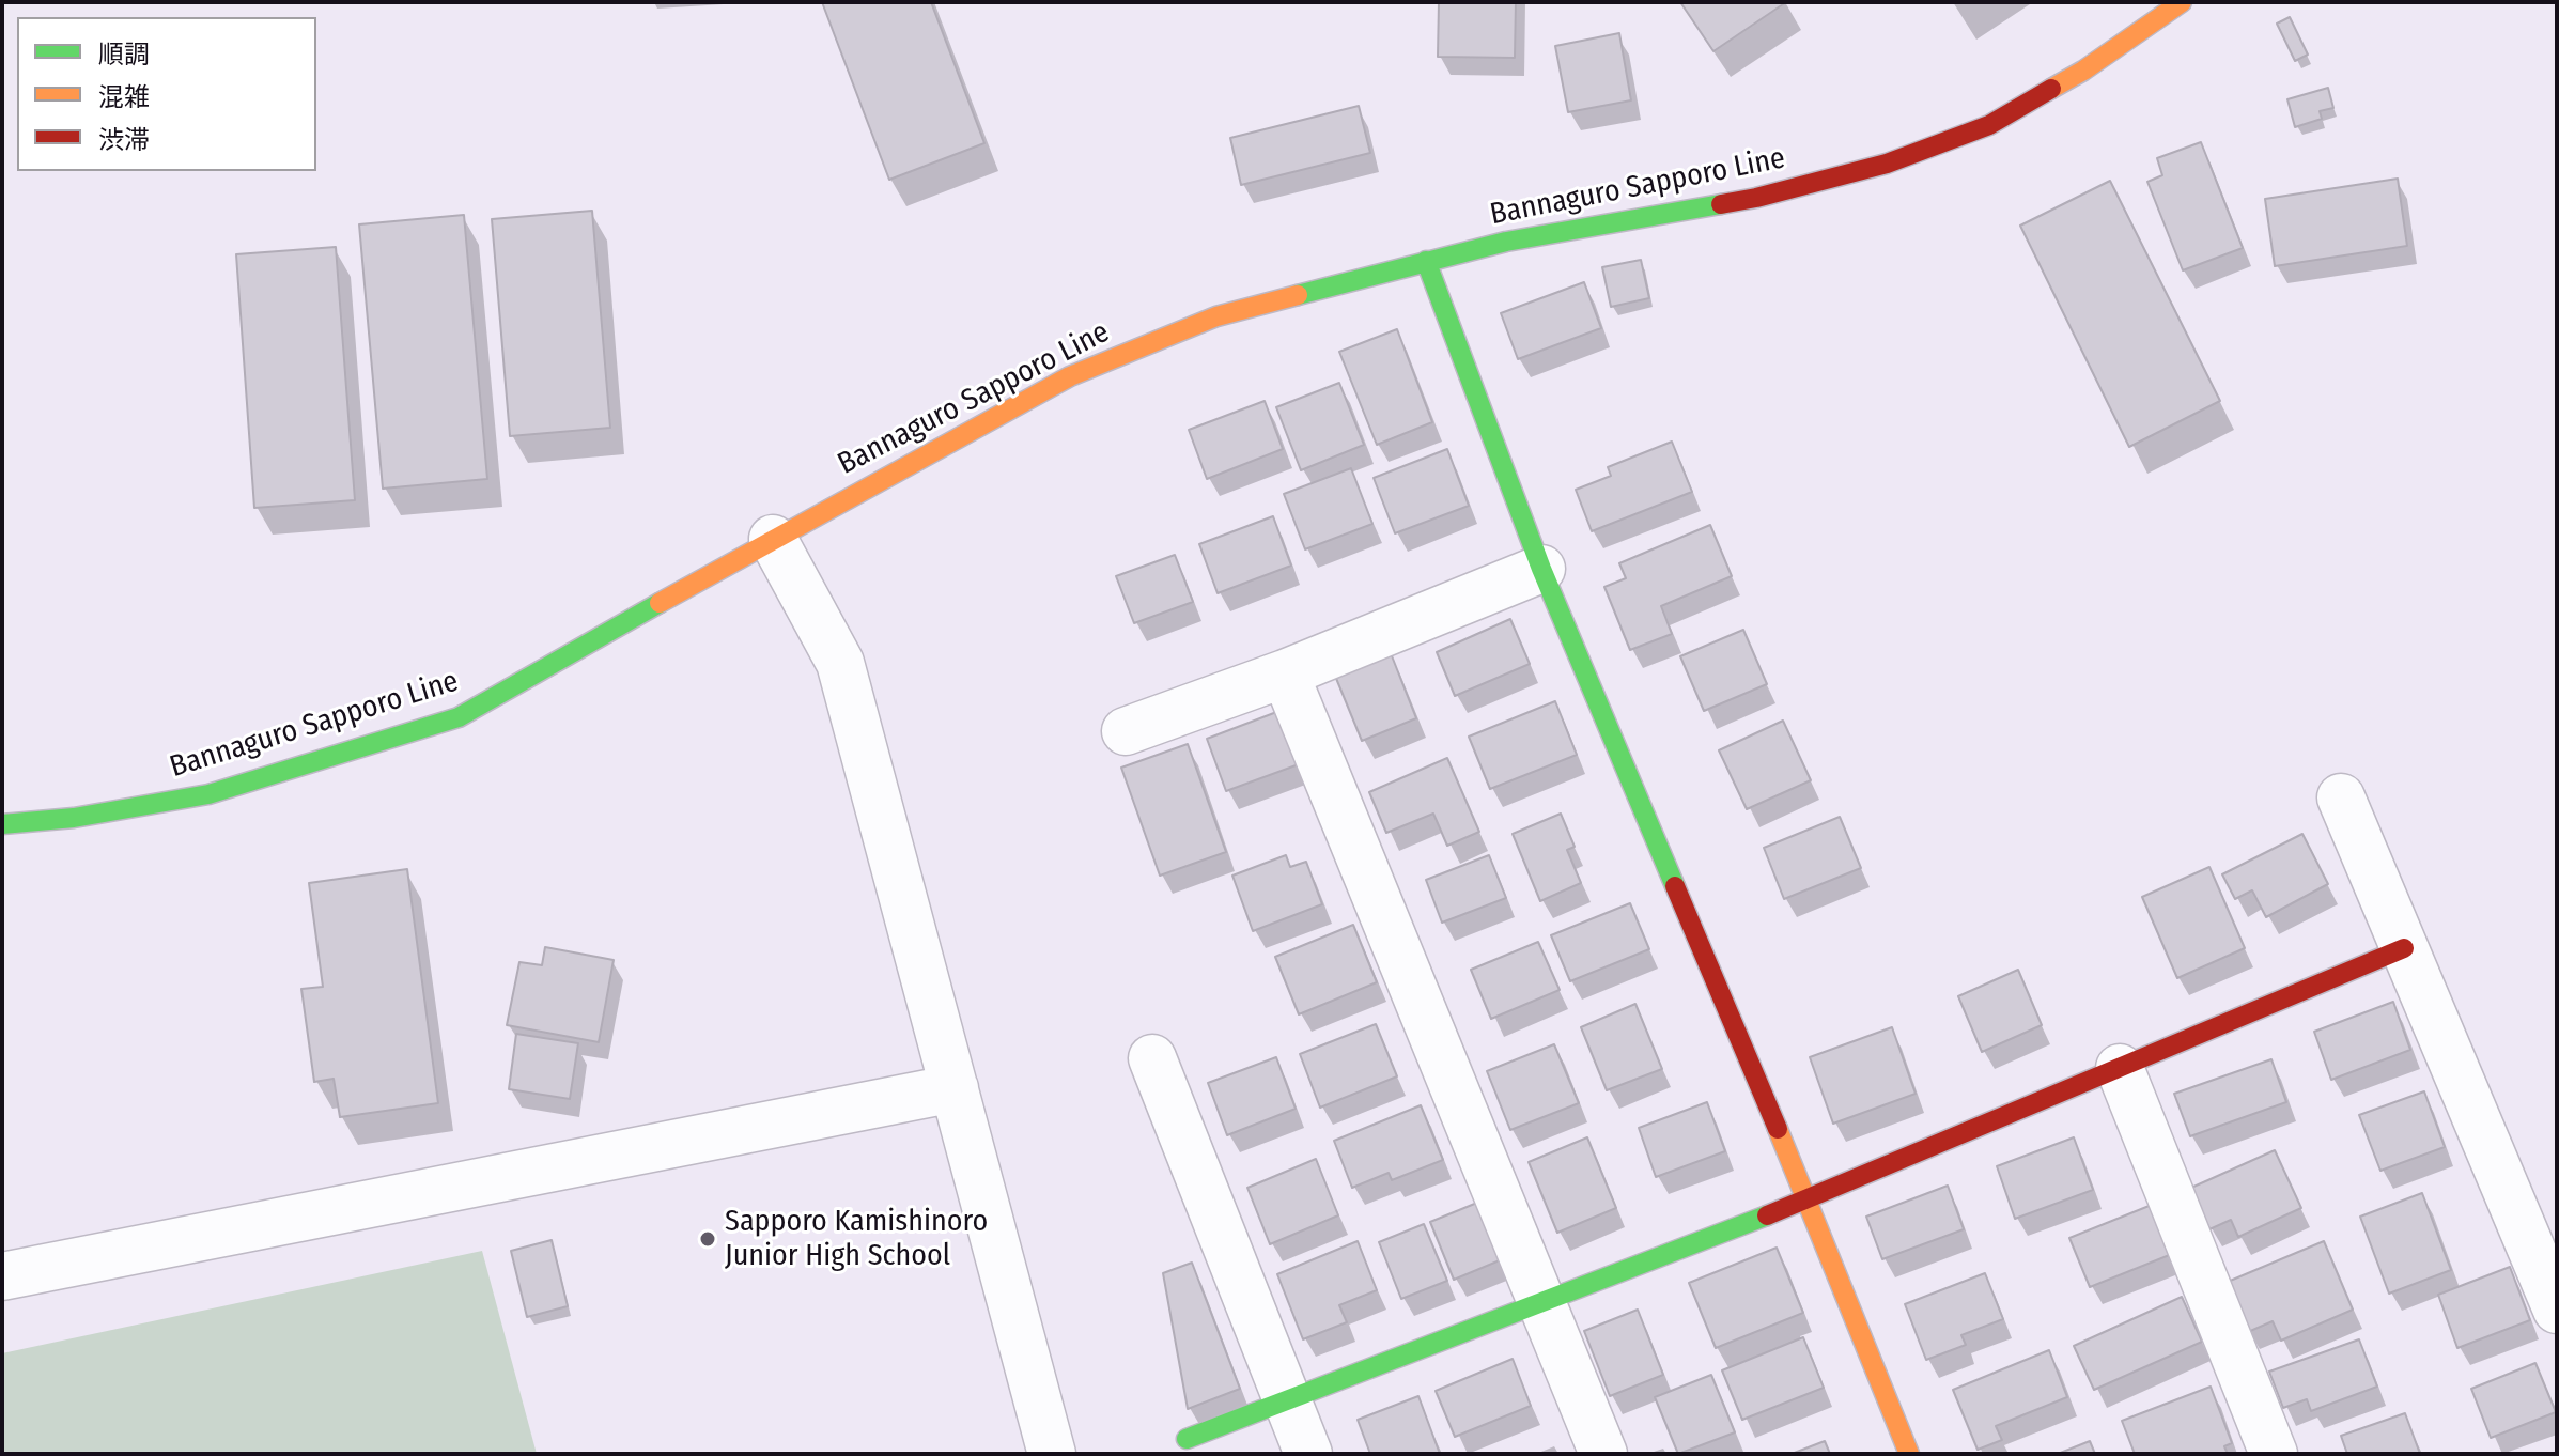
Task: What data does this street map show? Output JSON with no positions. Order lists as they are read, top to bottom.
{
  "streets": {
    "street": ["Bannaguro Sapporo Line"]
  },
  "places": ["Sapporo Kamishinoro Junior High School"],
  "legend": ["順調", "混雑", "渋滞"]
}
